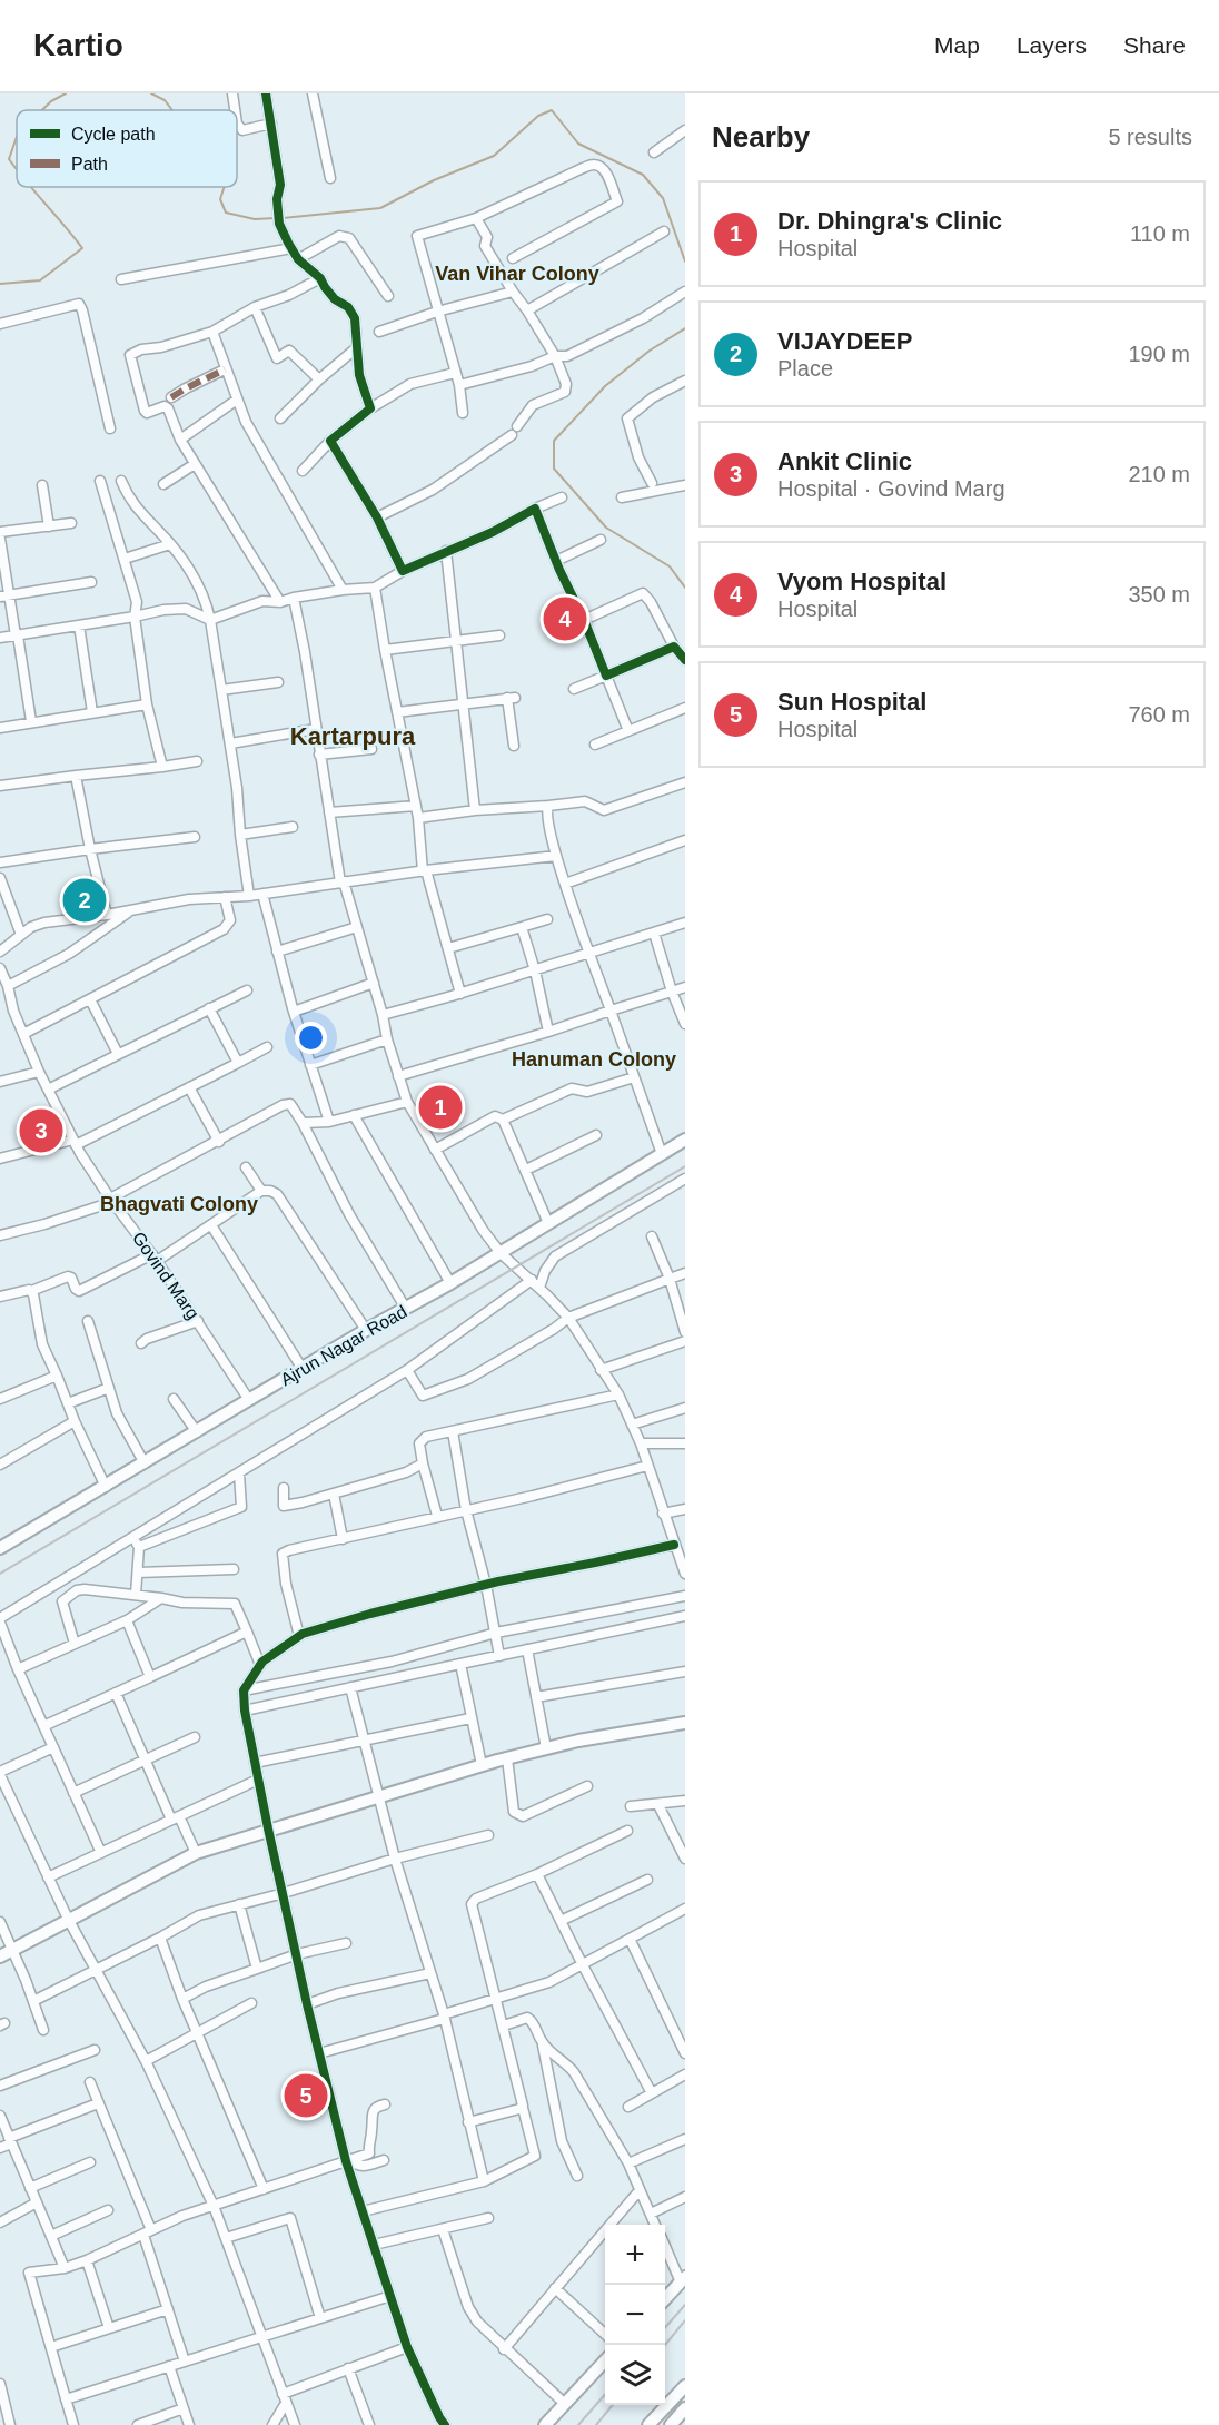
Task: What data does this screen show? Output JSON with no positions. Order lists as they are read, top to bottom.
{
  "streets": {
    "street": ["Govind Marg", "Ajrun Nagar Road"]
  },
  "crossings": [
    ["Govind Marg", "Ajrun Nagar Road"]
  ],
  "districts": [
    "Van Vihar Colony",
    "Kartarpura",
    "Hanuman Colony",
    "Bhagvati Colony"
  ],
  "legend": ["Cycle path", "Path"],
  "page": {
    "header": "Kartio",
    "nav": ["Map", "Layers", "Share"],
    "heading": ["Nearby", "5 results"],
    "list": [
      {
        "mark": "1",
        "name": "Dr. Dhingra's Clinic",
        "note": "Hospital",
        "value": "110 m"
      },
      {
        "mark": "2",
        "name": "VIJAYDEEP",
        "note": "Place",
        "value": "190 m"
      },
      {
        "mark": "3",
        "name": "Ankit Clinic",
        "note": "Hospital · Govind Marg",
        "value": "210 m"
      },
      {
        "mark": "4",
        "name": "Vyom Hospital",
        "note": "Hospital",
        "value": "350 m"
      },
      {
        "mark": "5",
        "name": "Sun Hospital",
        "note": "Hospital",
        "value": "760 m"
      }
    ],
    "pins": [
      "4",
      "2",
      "1",
      "3",
      "5"
    ],
    "map_buttons": ["+", "−"]
  }
}
